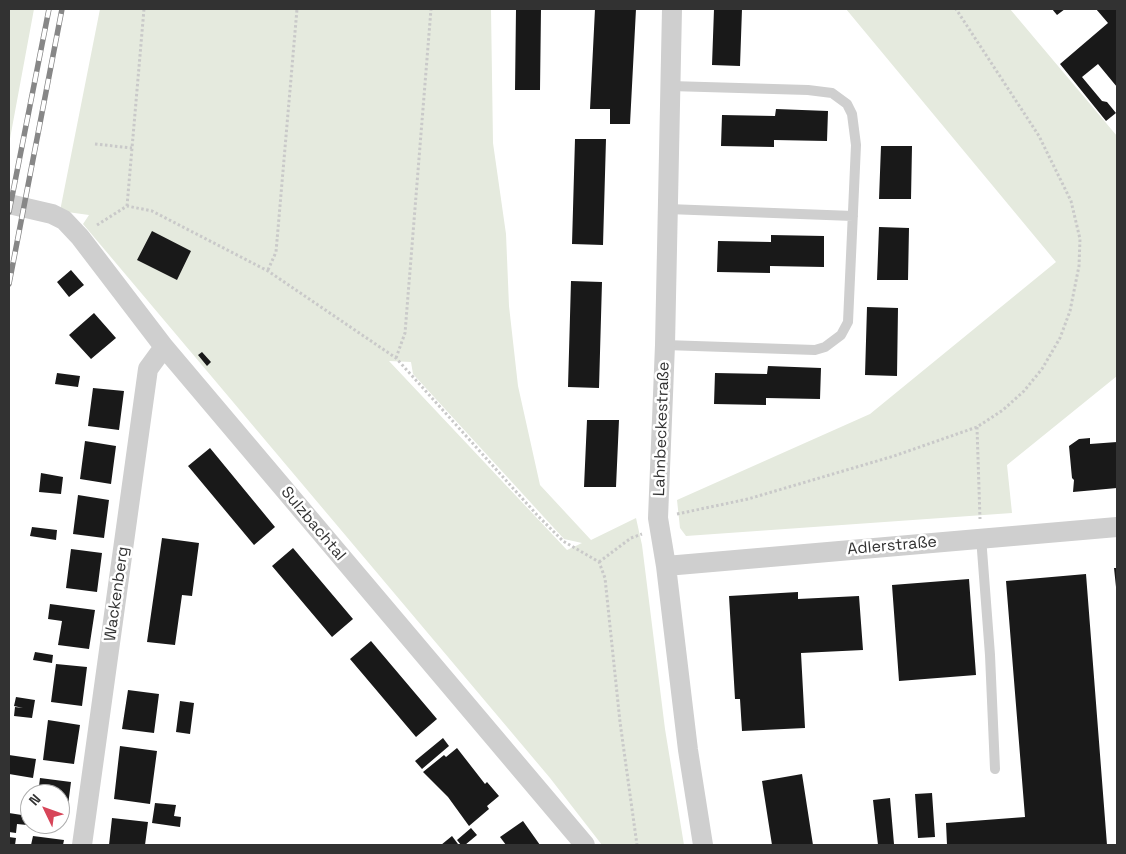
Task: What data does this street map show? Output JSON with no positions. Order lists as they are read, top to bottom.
{
  "streets": {
    "street": [
      "Lahnbeckestraße",
      "Sulzbachtal",
      "Adlerstraße",
      "Wackenberg"
    ]
  },
  "crossings": [
    ["Lahnbeckestraße", "Adlerstraße"],
    ["Sulzbachtal", "Wackenberg"]
  ],
  "north": "top left"
}
